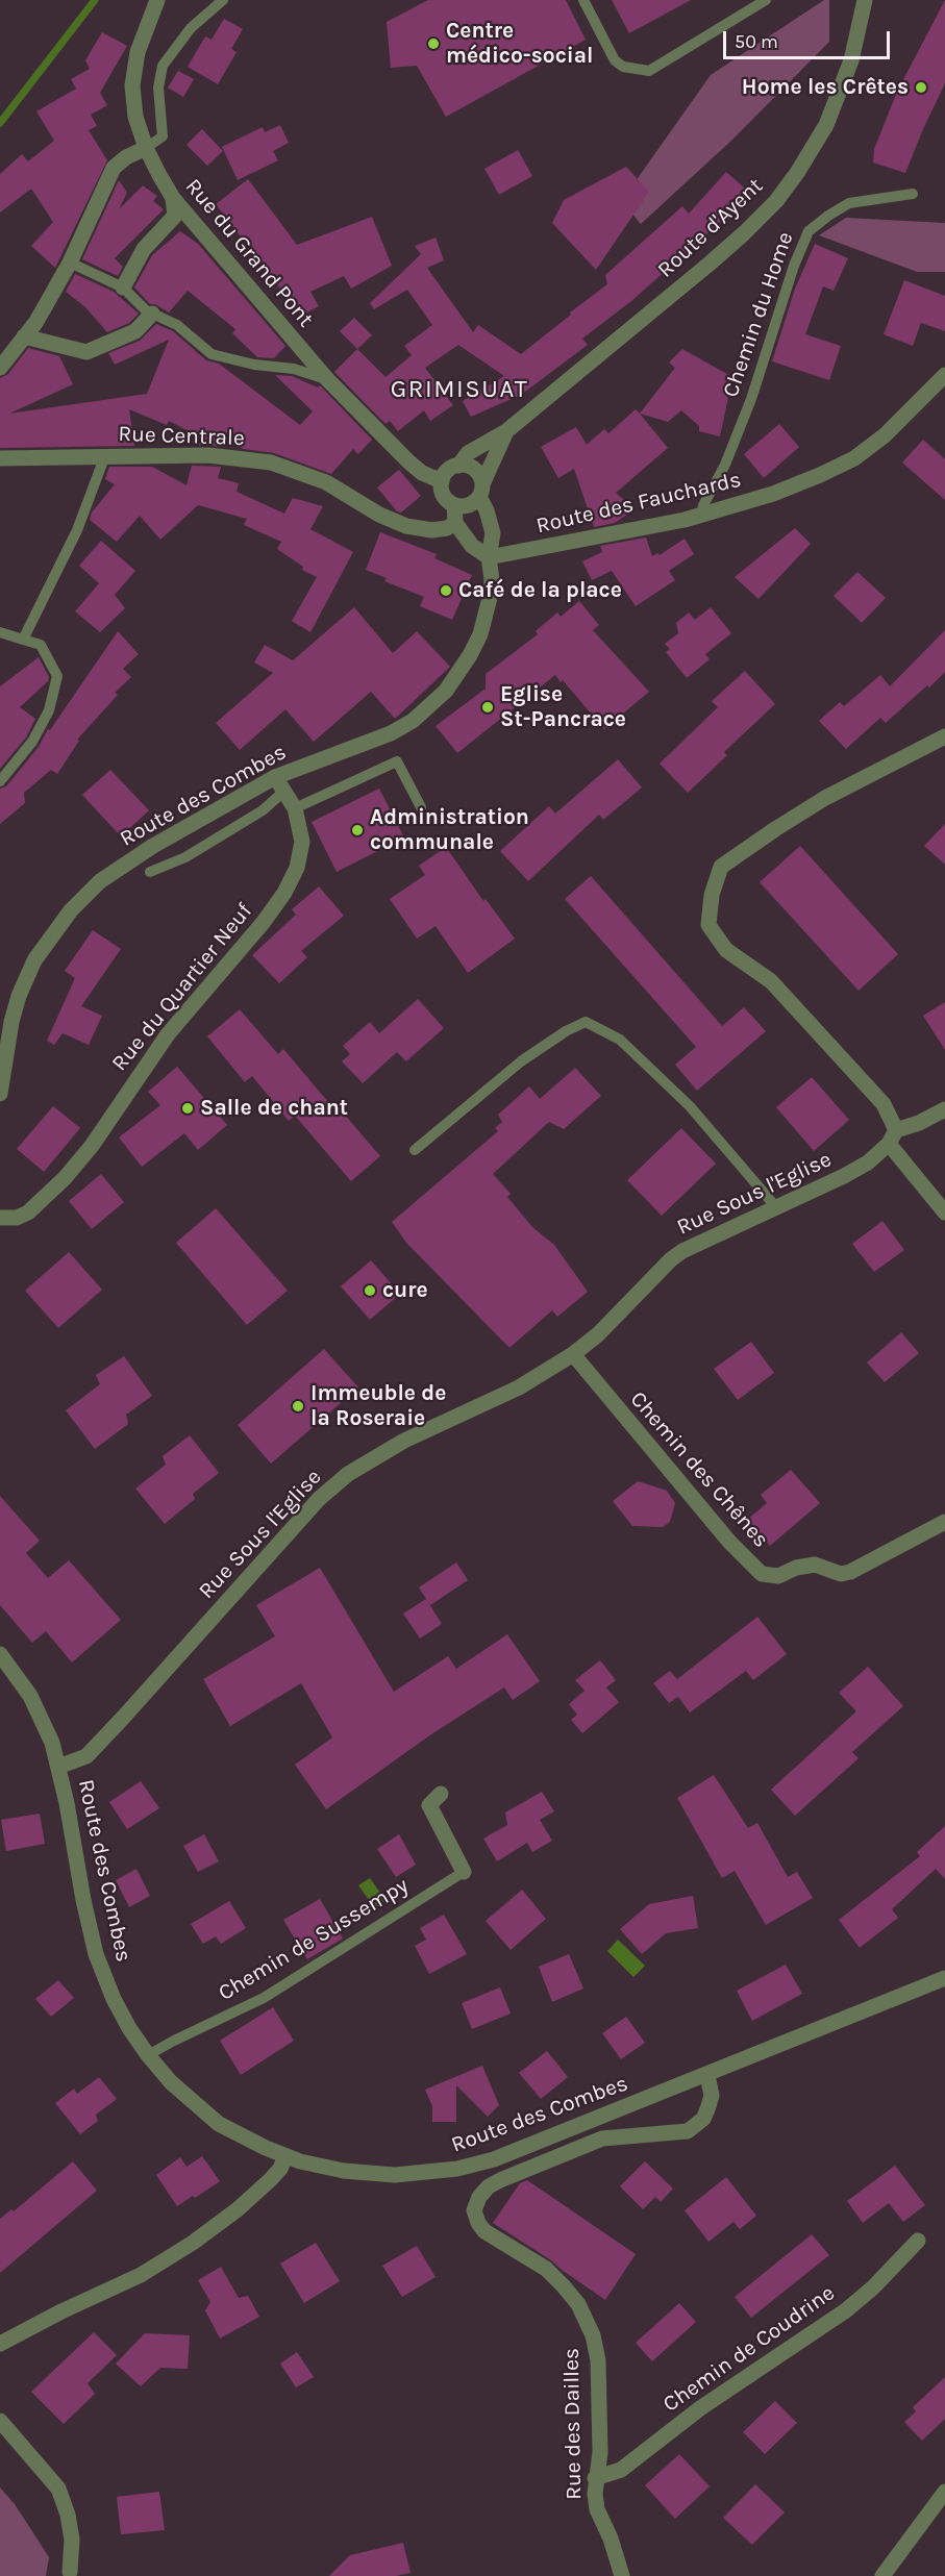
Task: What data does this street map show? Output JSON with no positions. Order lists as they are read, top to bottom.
{
  "streets": {
    "street": [
      "Route d'Ayent",
      "Rue du Grand Pont",
      "Rue Centrale",
      "Route des Fauchards",
      "Route des Combes",
      "Rue du Quartier Neuf",
      "Rue Sous l'Eglise",
      "Chemin des Chênes",
      "Chemin de Coudrine",
      "Rue des Dailles"
    ],
    "lane": ["Chemin du Home", "Chemin de Sussempy"]
  },
  "crossings": [
    ["Route d'Ayent", "Rue du Grand Pont"],
    ["Route d'Ayent", "Route des Combes"],
    ["Rue du Grand Pont", "Route des Combes"],
    ["Chemin du Home", "Route des Fauchards"],
    ["Route des Fauchards", "Route des Combes"],
    ["Route des Combes", "Rue du Quartier Neuf"],
    ["Route des Combes", "Rue Sous l'Eglise"],
    ["Route des Combes", "Chemin de Sussempy"],
    ["Route des Combes", "Rue des Dailles"],
    ["Rue Sous l'Eglise", "Chemin des Chênes"],
    ["Chemin de Coudrine", "Rue des Dailles"]
  ],
  "districts": ["GRIMISUAT"],
  "places": [
    "Centre médico-social",
    "Home les Crêtes",
    "Café de la place",
    "Eglise St-Pancrace",
    "Administration communale",
    "Salle de chant",
    "cure",
    "Immeuble de la Roseraie"
  ],
  "scale_bar": "50 m"
}
